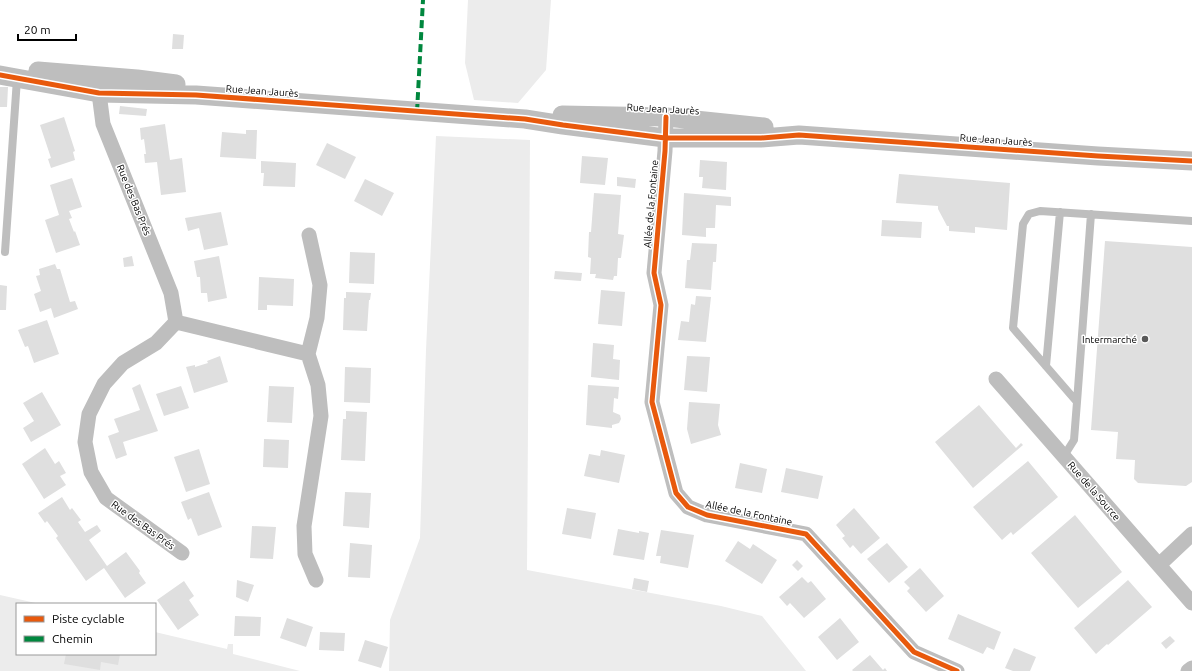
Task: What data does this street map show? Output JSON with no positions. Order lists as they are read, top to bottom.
{
  "streets": {
    "street": [
      "Rue Jean Jaurès",
      "Rue des Bas Prés",
      "Allée de la Fontaine",
      "Rue de la Source"
    ]
  },
  "crossings": [
    ["Rue Jean Jaurès", "Rue des Bas Prés"],
    ["Rue Jean Jaurès", "Allée de la Fontaine"]
  ],
  "places": ["Intermarché"],
  "legend": ["Piste cyclable", "Chemin"],
  "scale_bar": "20 m"
}
